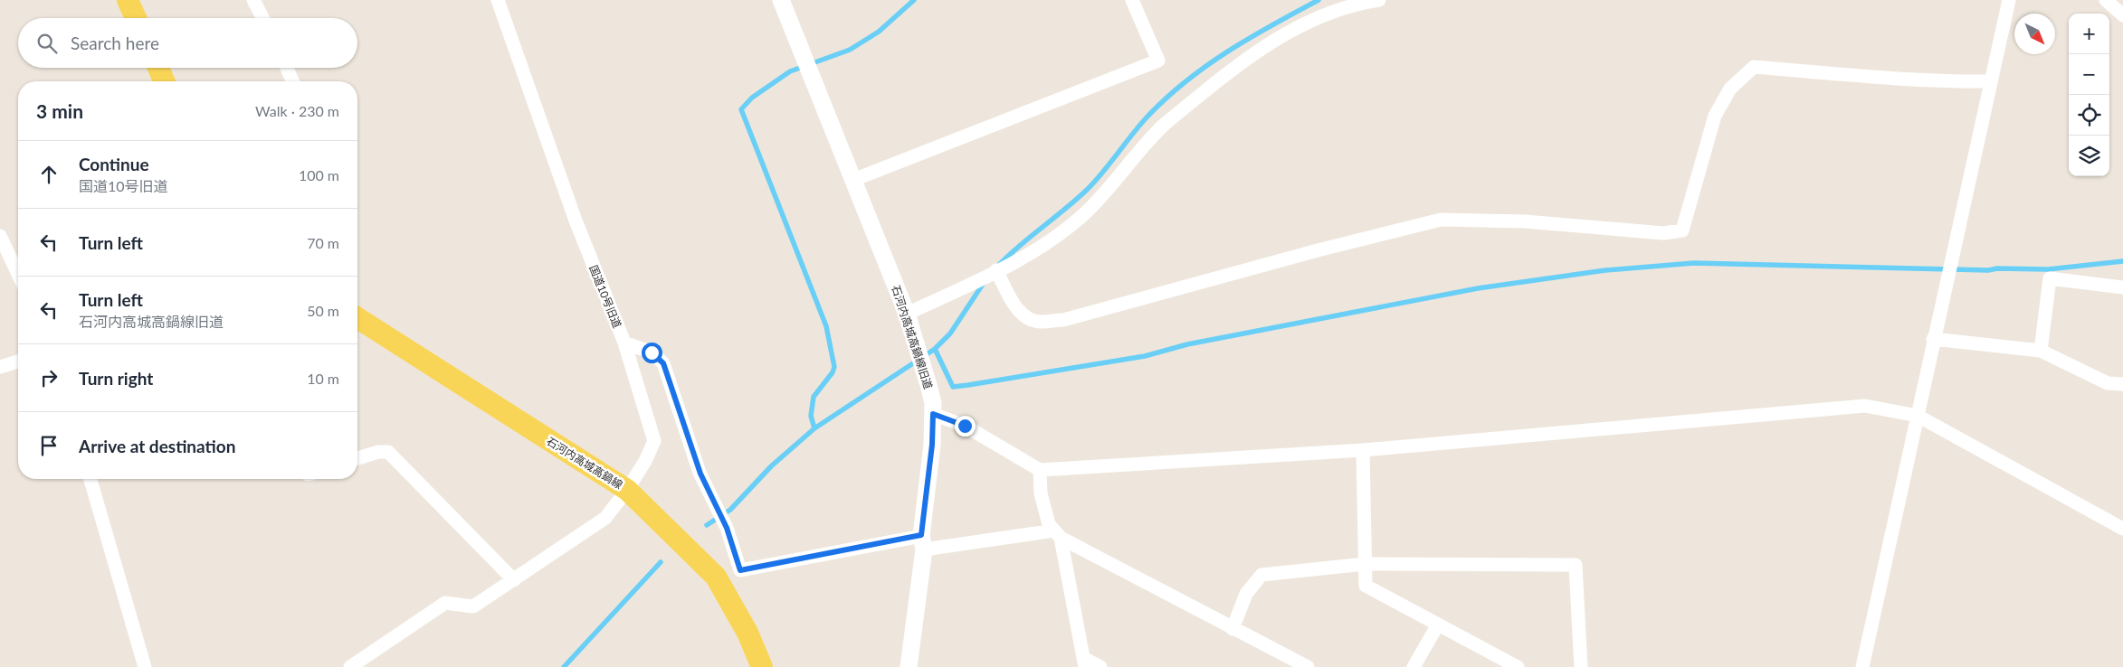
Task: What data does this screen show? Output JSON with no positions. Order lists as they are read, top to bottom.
{
  "streets": {
    "main road": ["石河内高城高鍋線"],
    "street": ["国道10号旧道", "石河内高城高鍋線旧道"]
  },
  "crossings": [
    ["国道10号旧道", "石河内高城高鍋線旧道"]
  ],
  "north": "bottom right",
  "page": {
    "map_buttons": ["+", "−"],
    "search": "Search here",
    "heading": ["3 min", "Walk · 230 m"],
    "list": [
      ["Continue", "国道10号旧道", "100 m"],
      ["Turn left", "70 m"],
      ["Turn left", "石河内高城高鍋線旧道", "50 m"],
      ["Turn right", "10 m"],
      "Arrive at destination"
    ]
  }
}
